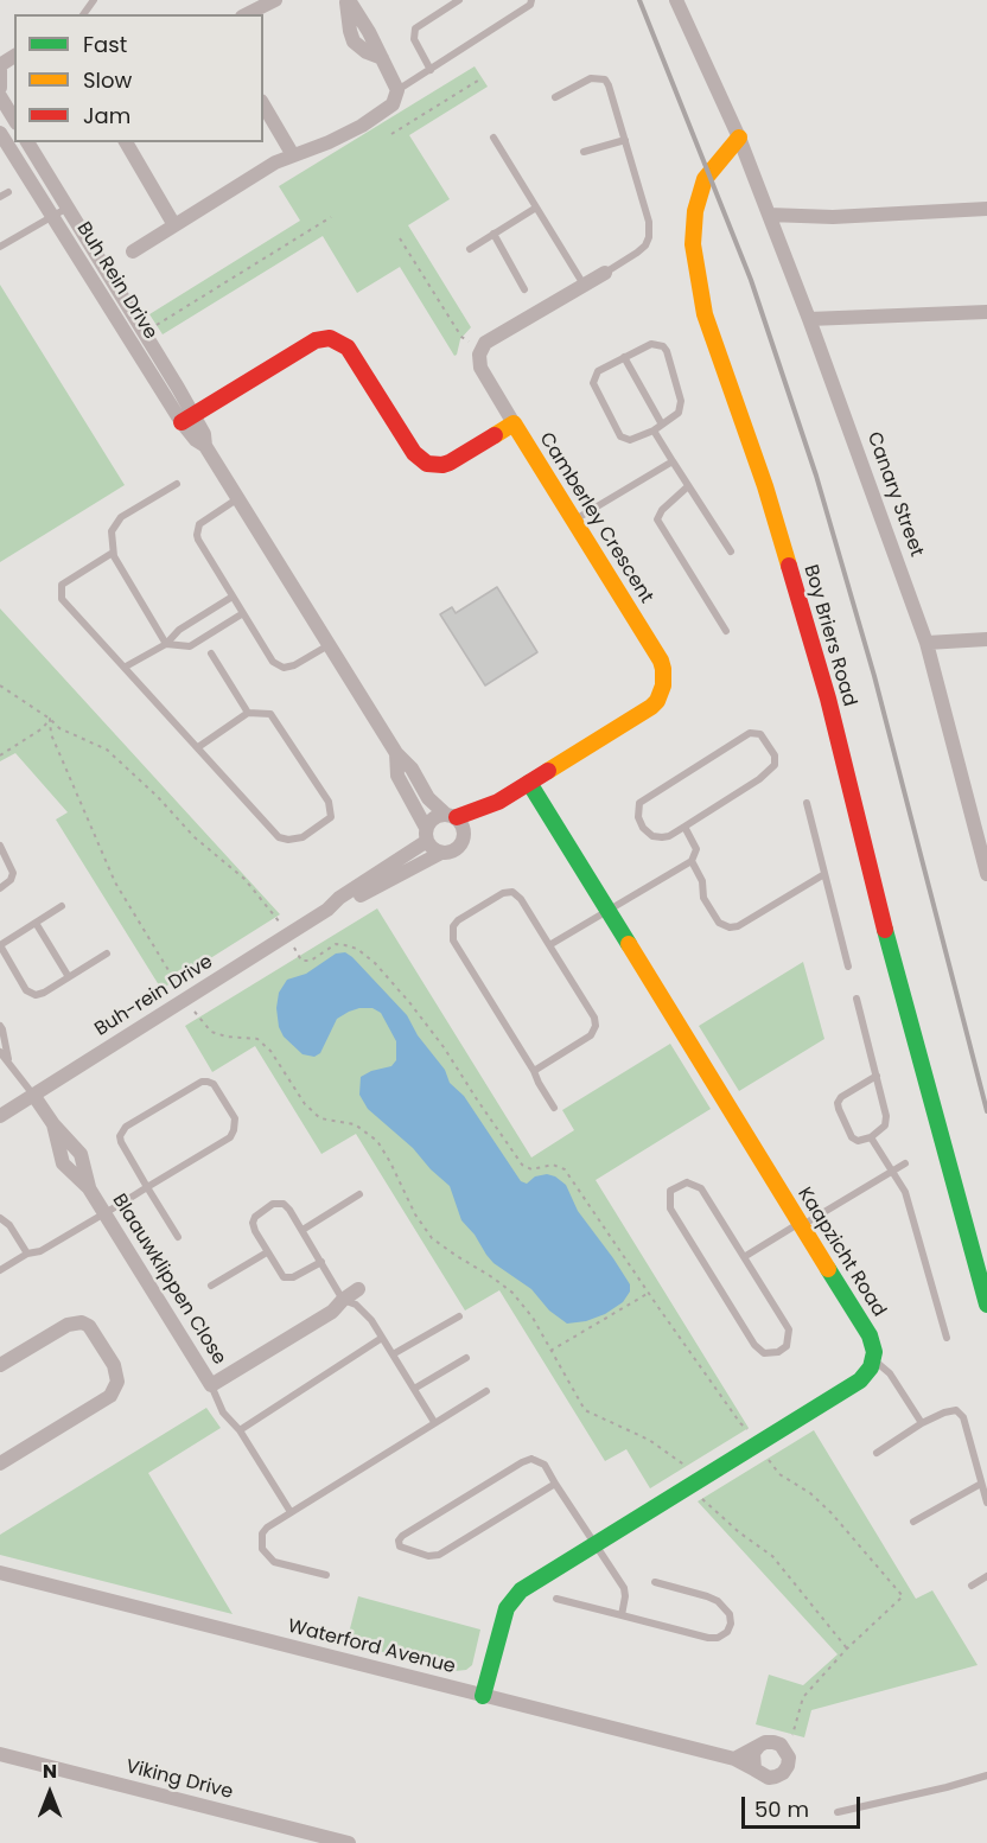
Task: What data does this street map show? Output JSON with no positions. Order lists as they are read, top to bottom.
{
  "streets": {
    "street": [
      "Buh Rein Drive",
      "Canary Street",
      "Camberley Crescent",
      "Boy Briers Road",
      "Buh-rein Drive",
      "Kaapzicht Road",
      "Blaauwklippen Close",
      "Waterford Avenue",
      "Viking Drive"
    ]
  },
  "crossings": [
    ["Buh Rein Drive", "Camberley Crescent"],
    ["Buh Rein Drive", "Buh-rein Drive"],
    ["Canary Street", "Boy Briers Road"],
    ["Camberley Crescent", "Buh-rein Drive"],
    ["Camberley Crescent", "Kaapzicht Road"],
    ["Buh-rein Drive", "Blaauwklippen Close"]
  ],
  "legend": ["Fast", "Slow", "Jam"],
  "scale_bar": "50 m",
  "north": "top"
}
